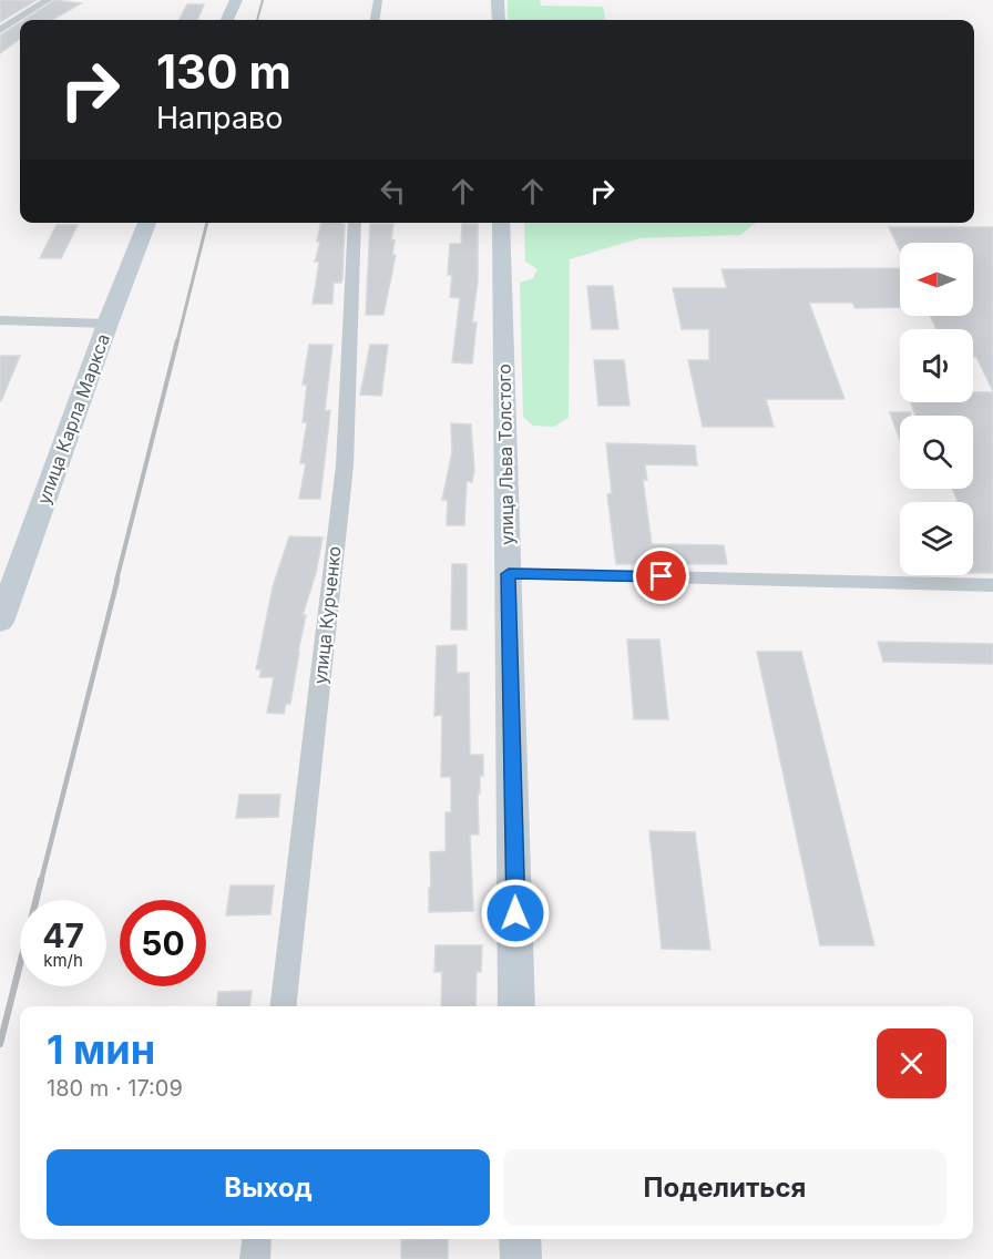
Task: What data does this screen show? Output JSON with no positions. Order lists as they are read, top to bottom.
{
  "streets": {
    "main road": ["улица Карла Маркса", "улица Льва Толстого"],
    "street": ["улица Курченко"]
  },
  "north": "left",
  "page": {
    "turn": ["130 m", "Направо"],
    "speed": "47 km/h",
    "limit": "50",
    "heading": ["1 мин", "180 m · 17:09"],
    "buttons": ["Выход", "Поделиться"]
  }
}
